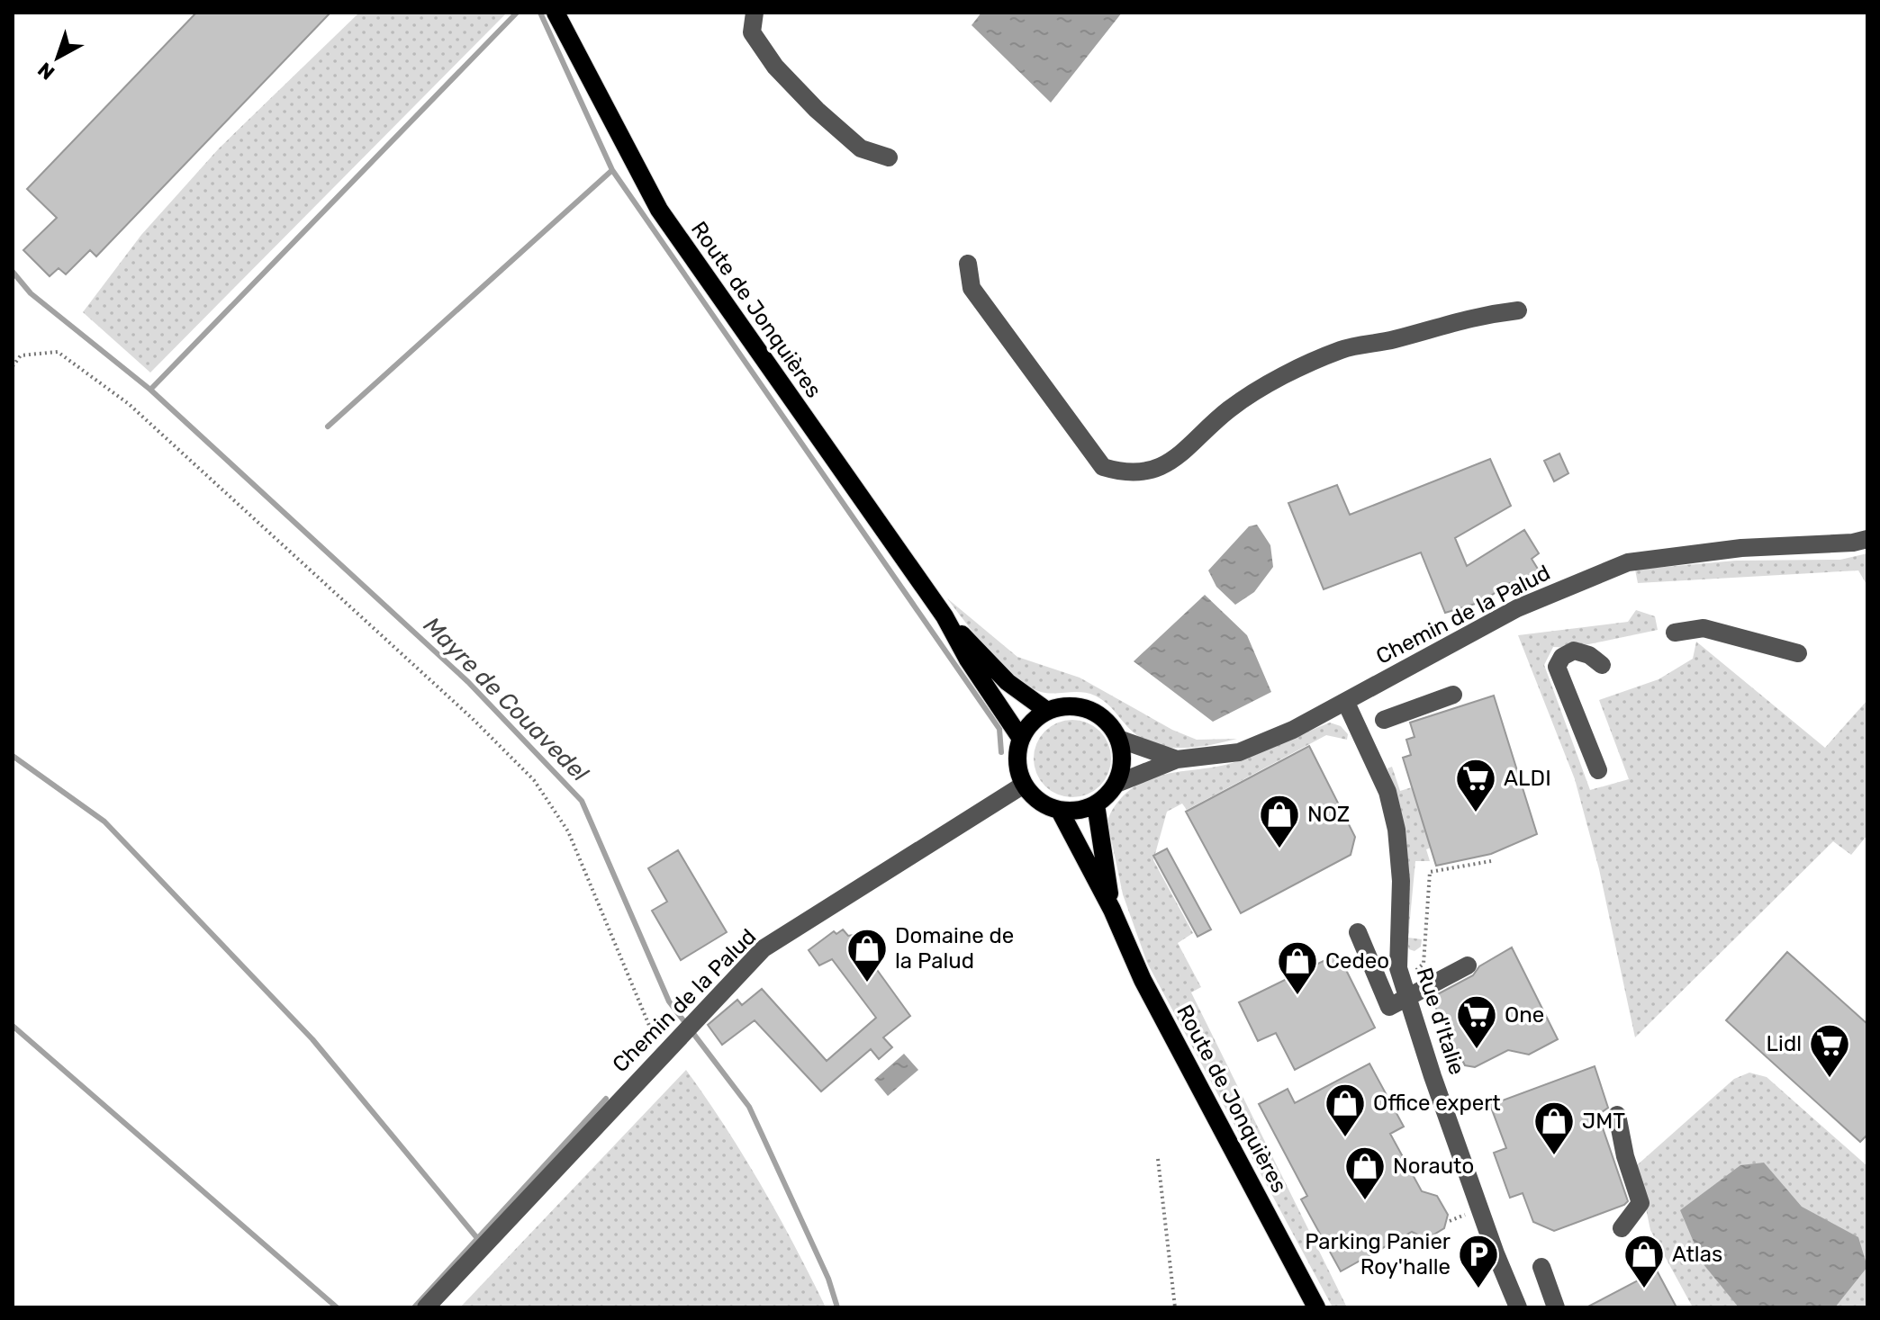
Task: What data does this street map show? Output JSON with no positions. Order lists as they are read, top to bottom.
{
  "streets": {
    "main road": ["Route de Jonquières"],
    "street": ["Chemin de la Palud", "Rue d'Italie"]
  },
  "crossings": [
    ["Route de Jonquières", "Chemin de la Palud"],
    ["Chemin de la Palud", "Rue d'Italie"]
  ],
  "water": ["Mayre de Couavedel"],
  "places": {
    "supermarket": ["ALDI", "One", "Lidl"],
    "shop": [
      "NOZ",
      "Domaine de la Palud",
      "Cedeo",
      "Office expert",
      "JMT",
      "Norauto",
      "Atlas"
    ],
    "parking": ["Parking Panier Roy'halle"]
  },
  "north": "bottom left"
}
